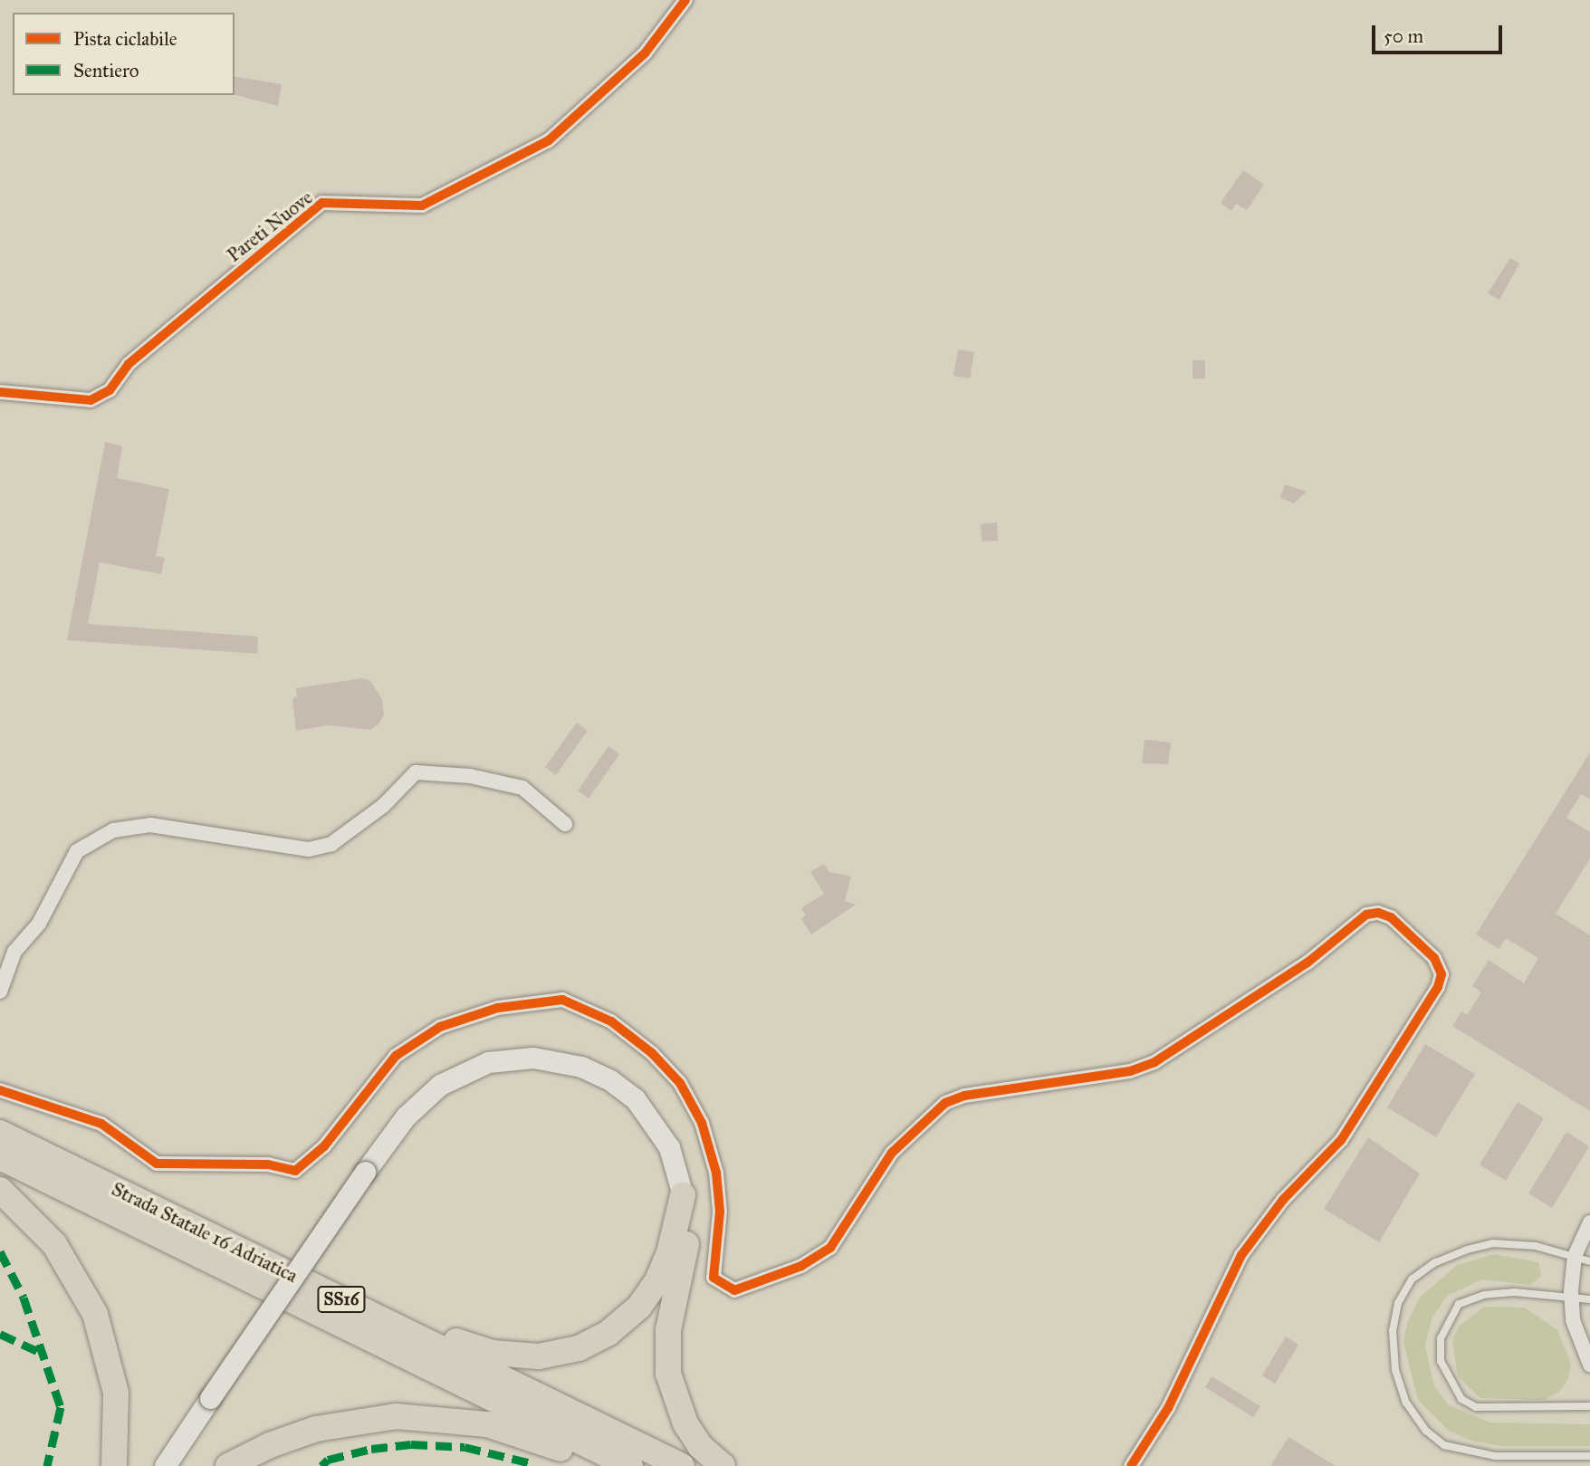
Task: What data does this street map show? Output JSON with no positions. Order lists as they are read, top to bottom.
{
  "streets": {
    "highway": ["Strada Statale 16 Adriatica", "SS16"],
    "street": ["Pareti Nuove"]
  },
  "crossings": [
    ["Strada Statale 16 Adriatica", "SS16"]
  ],
  "legend": ["Pista ciclabile", "Sentiero"],
  "scale_bar": "50 m"
}
